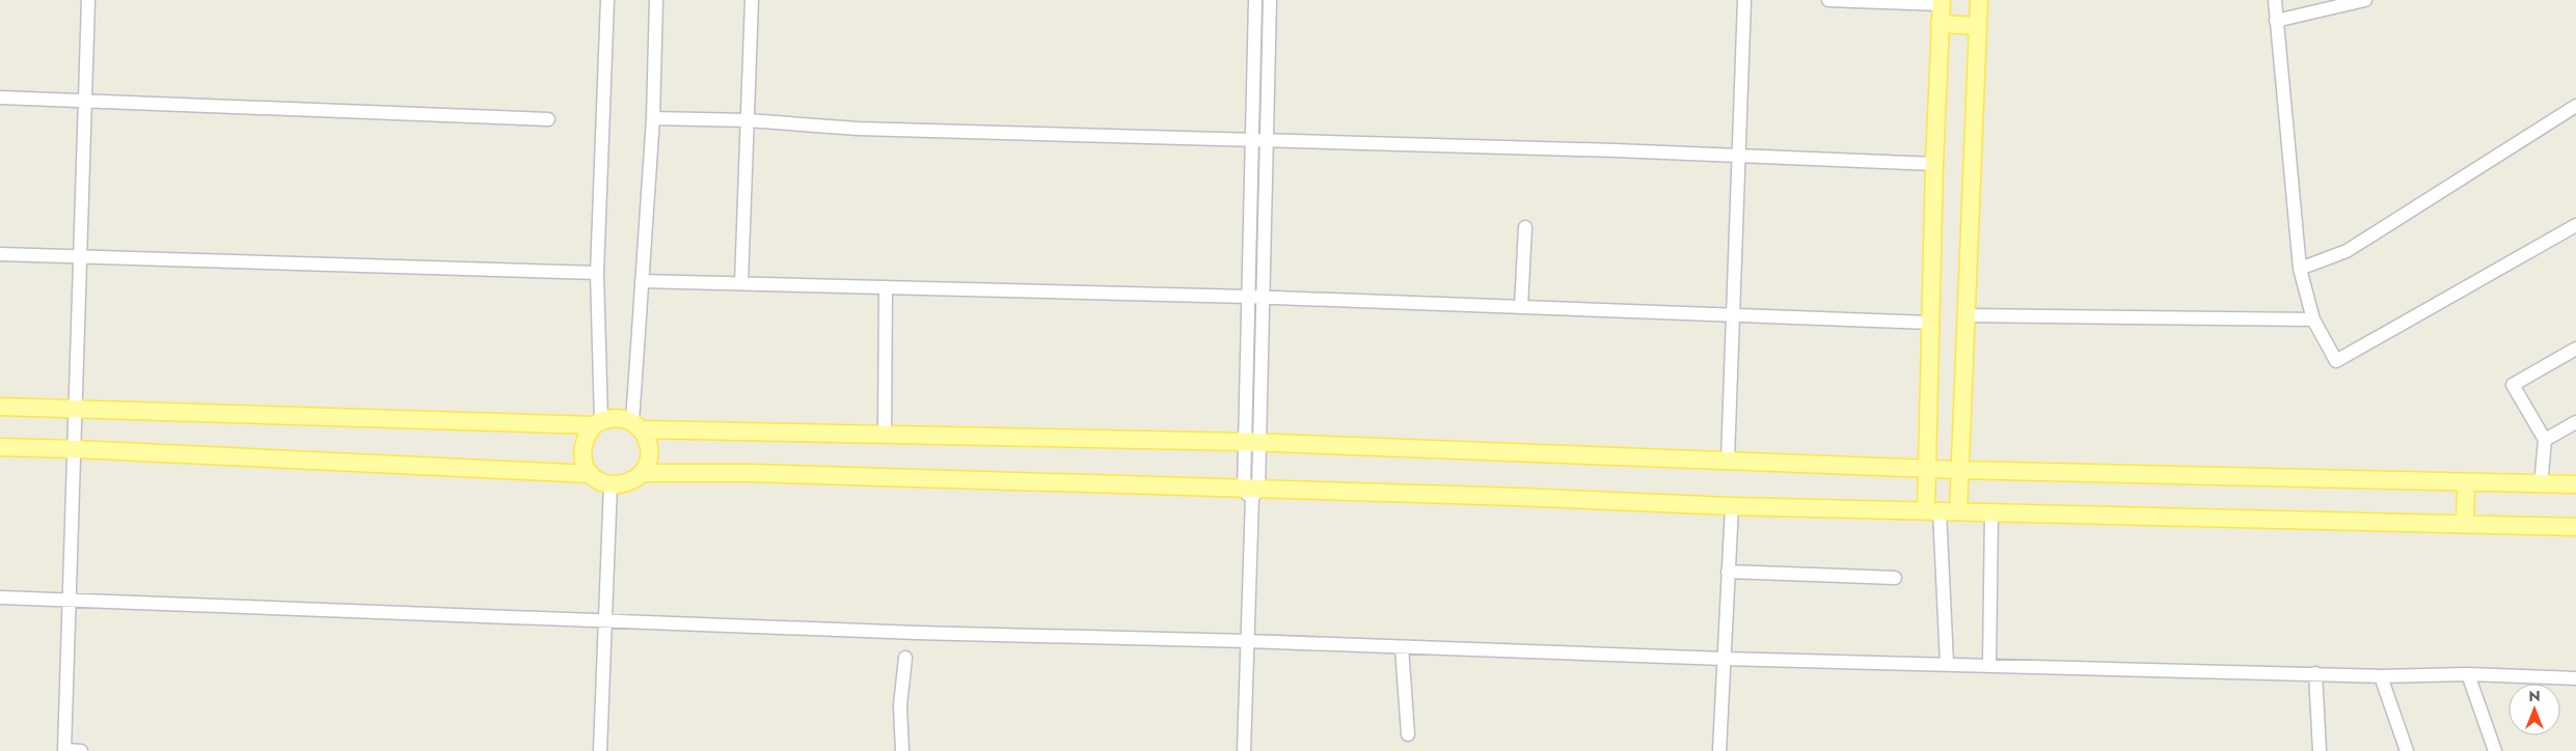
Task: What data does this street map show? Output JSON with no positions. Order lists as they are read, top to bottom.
{
  "north": "top"
}
